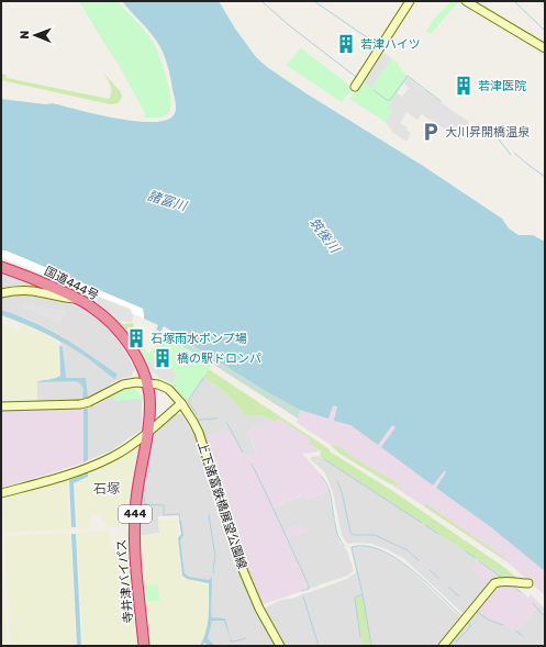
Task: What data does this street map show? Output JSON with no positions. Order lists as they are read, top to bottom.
{
  "streets": {
    "highway": ["国道444号", "444", "寺井津バイパス"],
    "street": ["上下諸富鉄橋展望公園線"]
  },
  "crossings": [
    ["国道444号", "上下諸富鉄橋展望公園線"],
    ["国道444号", "寺井津バイパス"],
    ["上下諸富鉄橋展望公園線", "寺井津バイパス"]
  ],
  "districts": ["石塚"],
  "water": ["諸富川", "筑後川"],
  "places": {
    "building": [
      "若津ハイツ",
      "若津医院",
      "石塚雨水ポンプ場",
      "橋の駅ドロンパ"
    ],
    "parking": ["大川昇開橋温泉"]
  },
  "north": "left"
}
